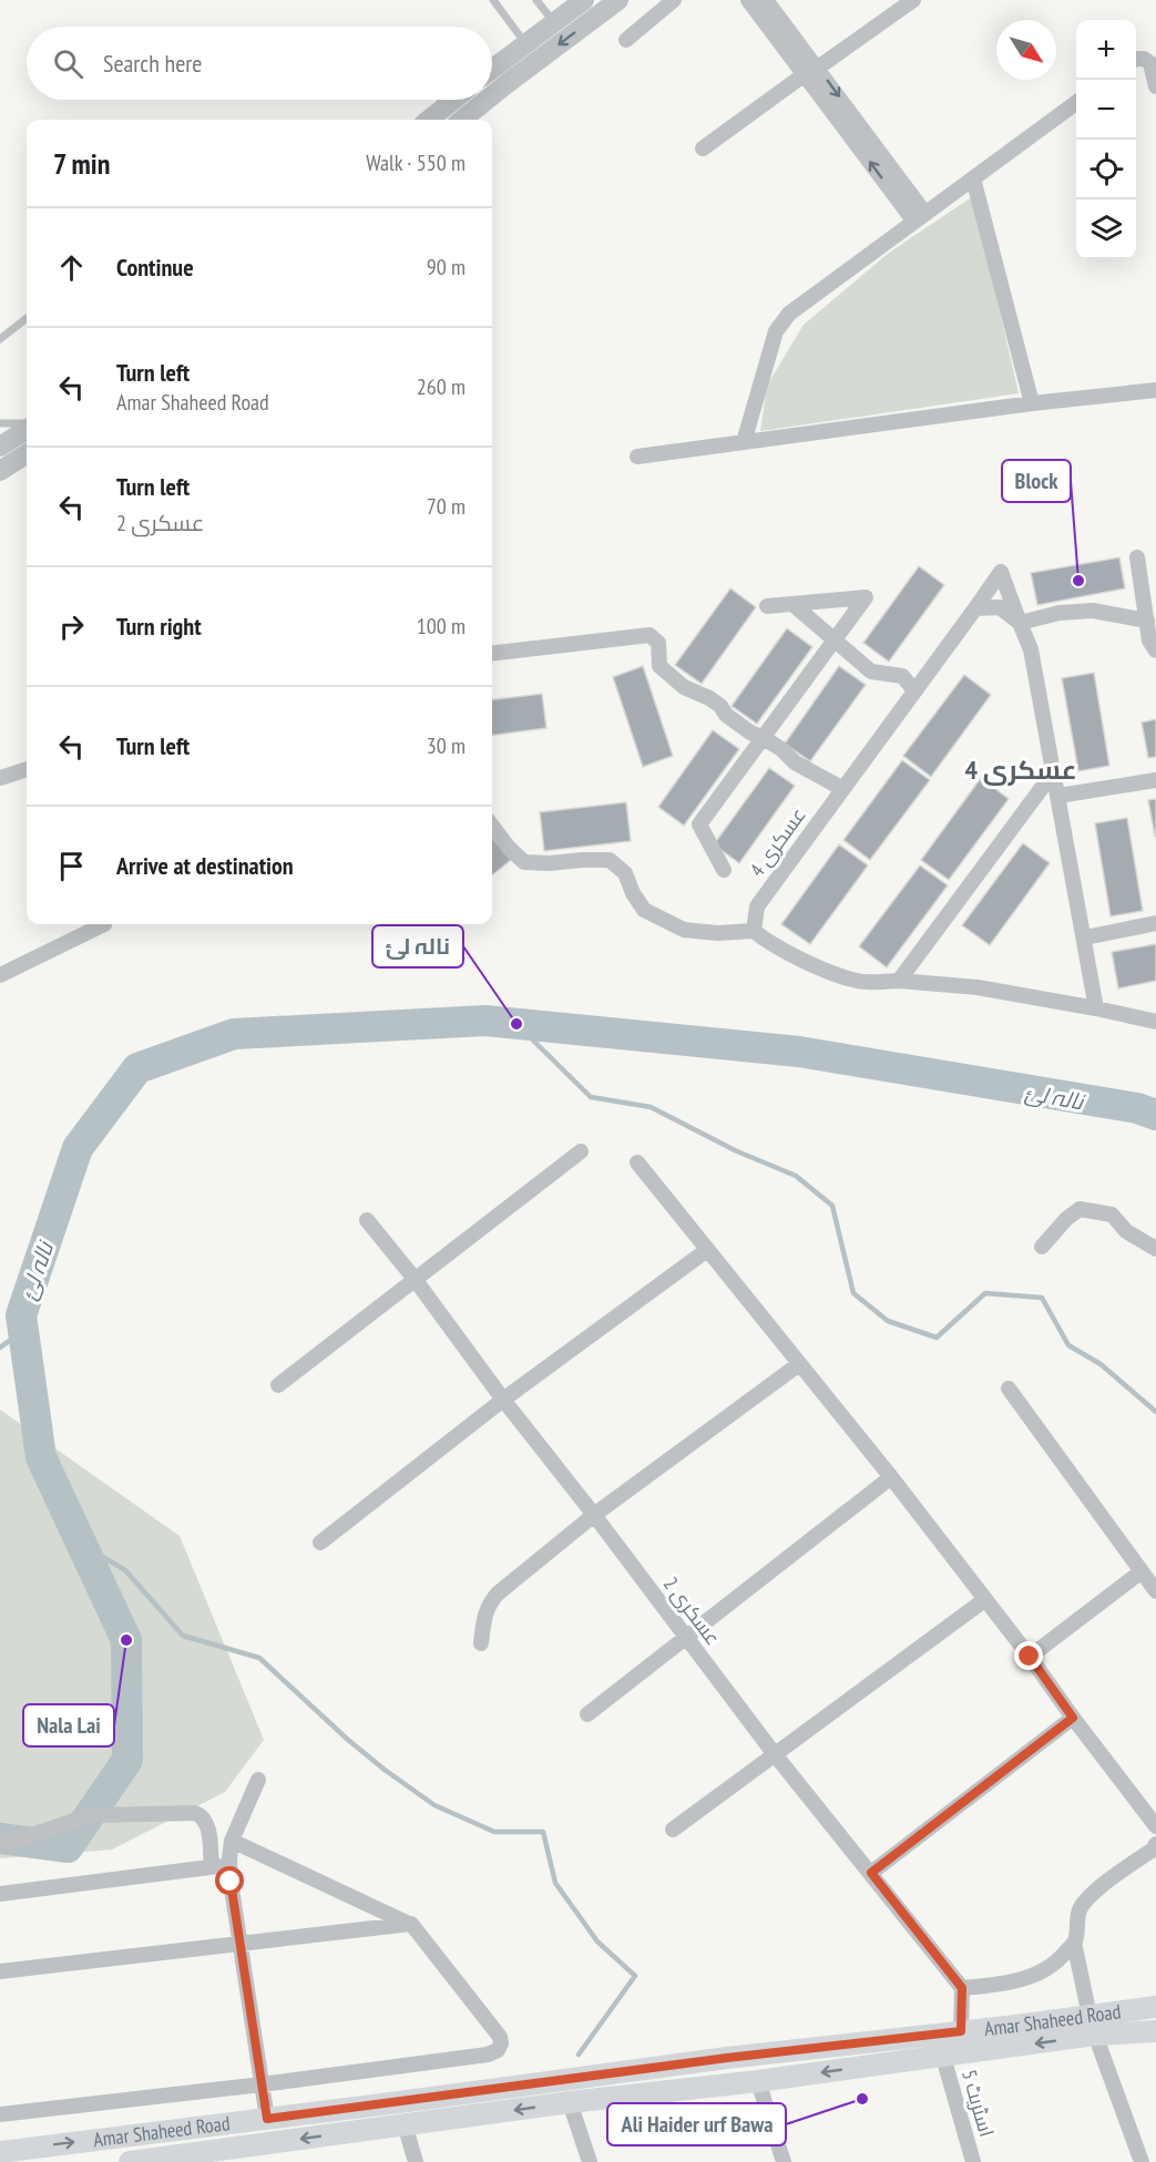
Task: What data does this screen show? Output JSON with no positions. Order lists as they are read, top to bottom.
{
  "streets": {
    "main road": ["Amar Shaheed Road"],
    "street": ["عسکری 4", "عسکری 2", "اسٹریٹ 5"]
  },
  "crossings": [
    ["Amar Shaheed Road", "اسٹریٹ 5"]
  ],
  "districts": ["عسکری 4"],
  "water": ["نالہ لئ"],
  "places": [
    "Block",
    "نالہ لئ",
    "Nala Lai",
    "Ali Haider urf Bawa"
  ],
  "north": "bottom right",
  "page": {
    "map_buttons": ["+", "−"],
    "search": "Search here",
    "heading": ["7 min", "Walk · 550 m"],
    "list": [
      ["Continue", "90 m"],
      ["Turn left", "Amar Shaheed Road", "260 m"],
      ["Turn left", "عسکری 2", "70 m"],
      ["Turn right", "100 m"],
      ["Turn left", "30 m"],
      "Arrive at destination"
    ]
  }
}
